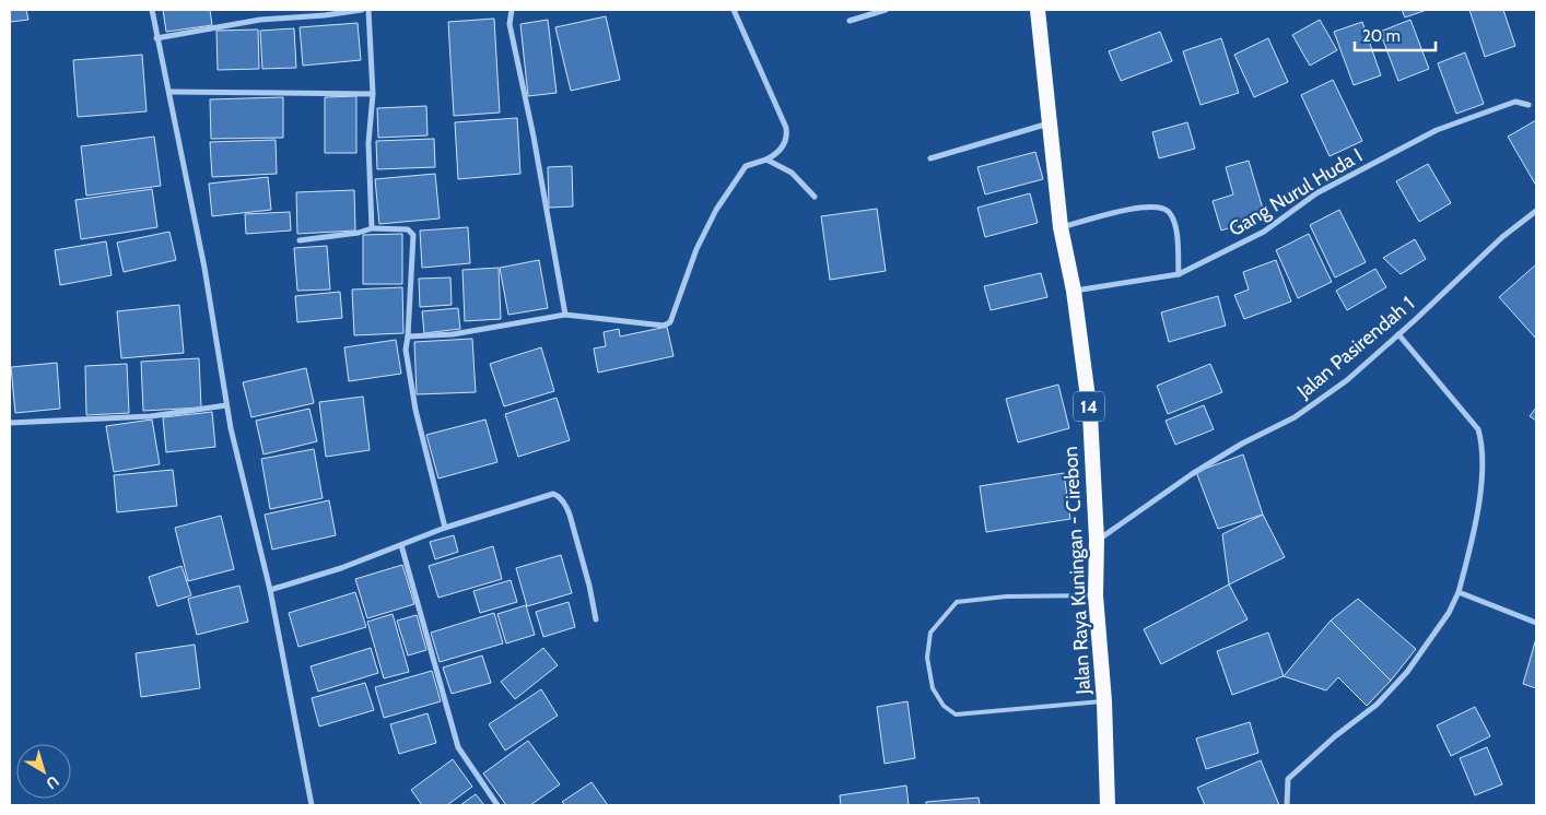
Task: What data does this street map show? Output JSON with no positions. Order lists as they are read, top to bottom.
{
  "streets": {
    "highway": ["14", "Jalan Raya Kuningan - Cirebon"],
    "street": ["Gang Nurul Huda I", "Jalan Pasirendah 1"]
  },
  "crossings": [
    ["Gang Nurul Huda I", "Jalan Raya Kuningan - Cirebon"],
    ["Jalan Pasirendah 1", "Jalan Raya Kuningan - Cirebon"]
  ],
  "scale_bar": "20 m",
  "north": "bottom right"
}
